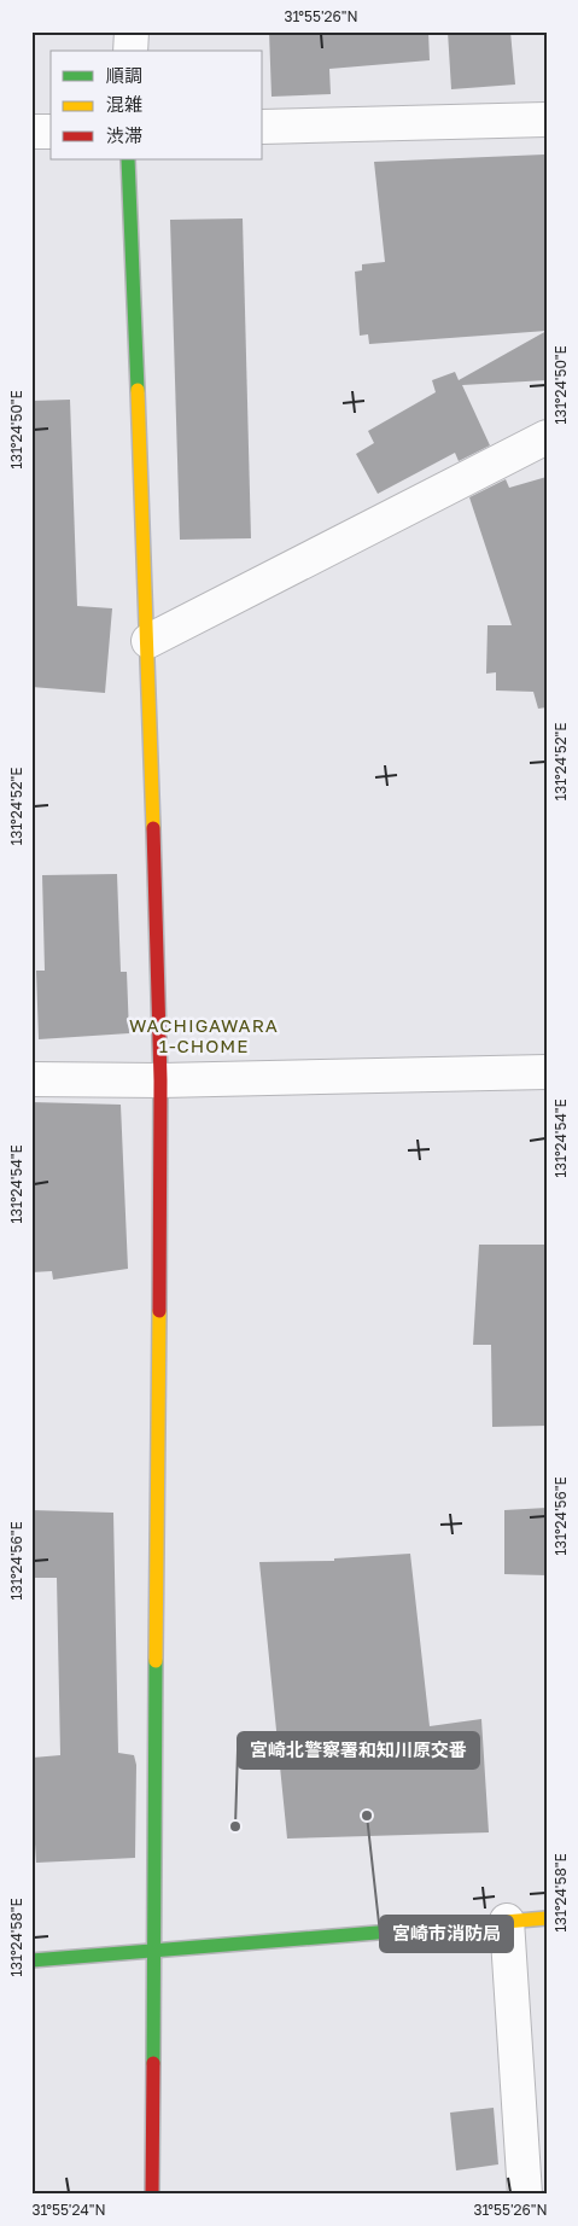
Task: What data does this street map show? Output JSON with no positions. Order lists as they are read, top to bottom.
{
  "districts": ["WACHIGAWARA 1-CHOME"],
  "places": ["宮崎市消防局", "宮崎北警察署和知川原交番"],
  "legend": ["順調", "混雑", "渋滞"],
  "coordinates": [
    "31°55'26\"N",
    "131°24'50\"E",
    "131°24'52\"E",
    "131°24'54\"E",
    "131°24'56\"E",
    "131°24'58\"E",
    "31°55'24\"N"
  ]
}
